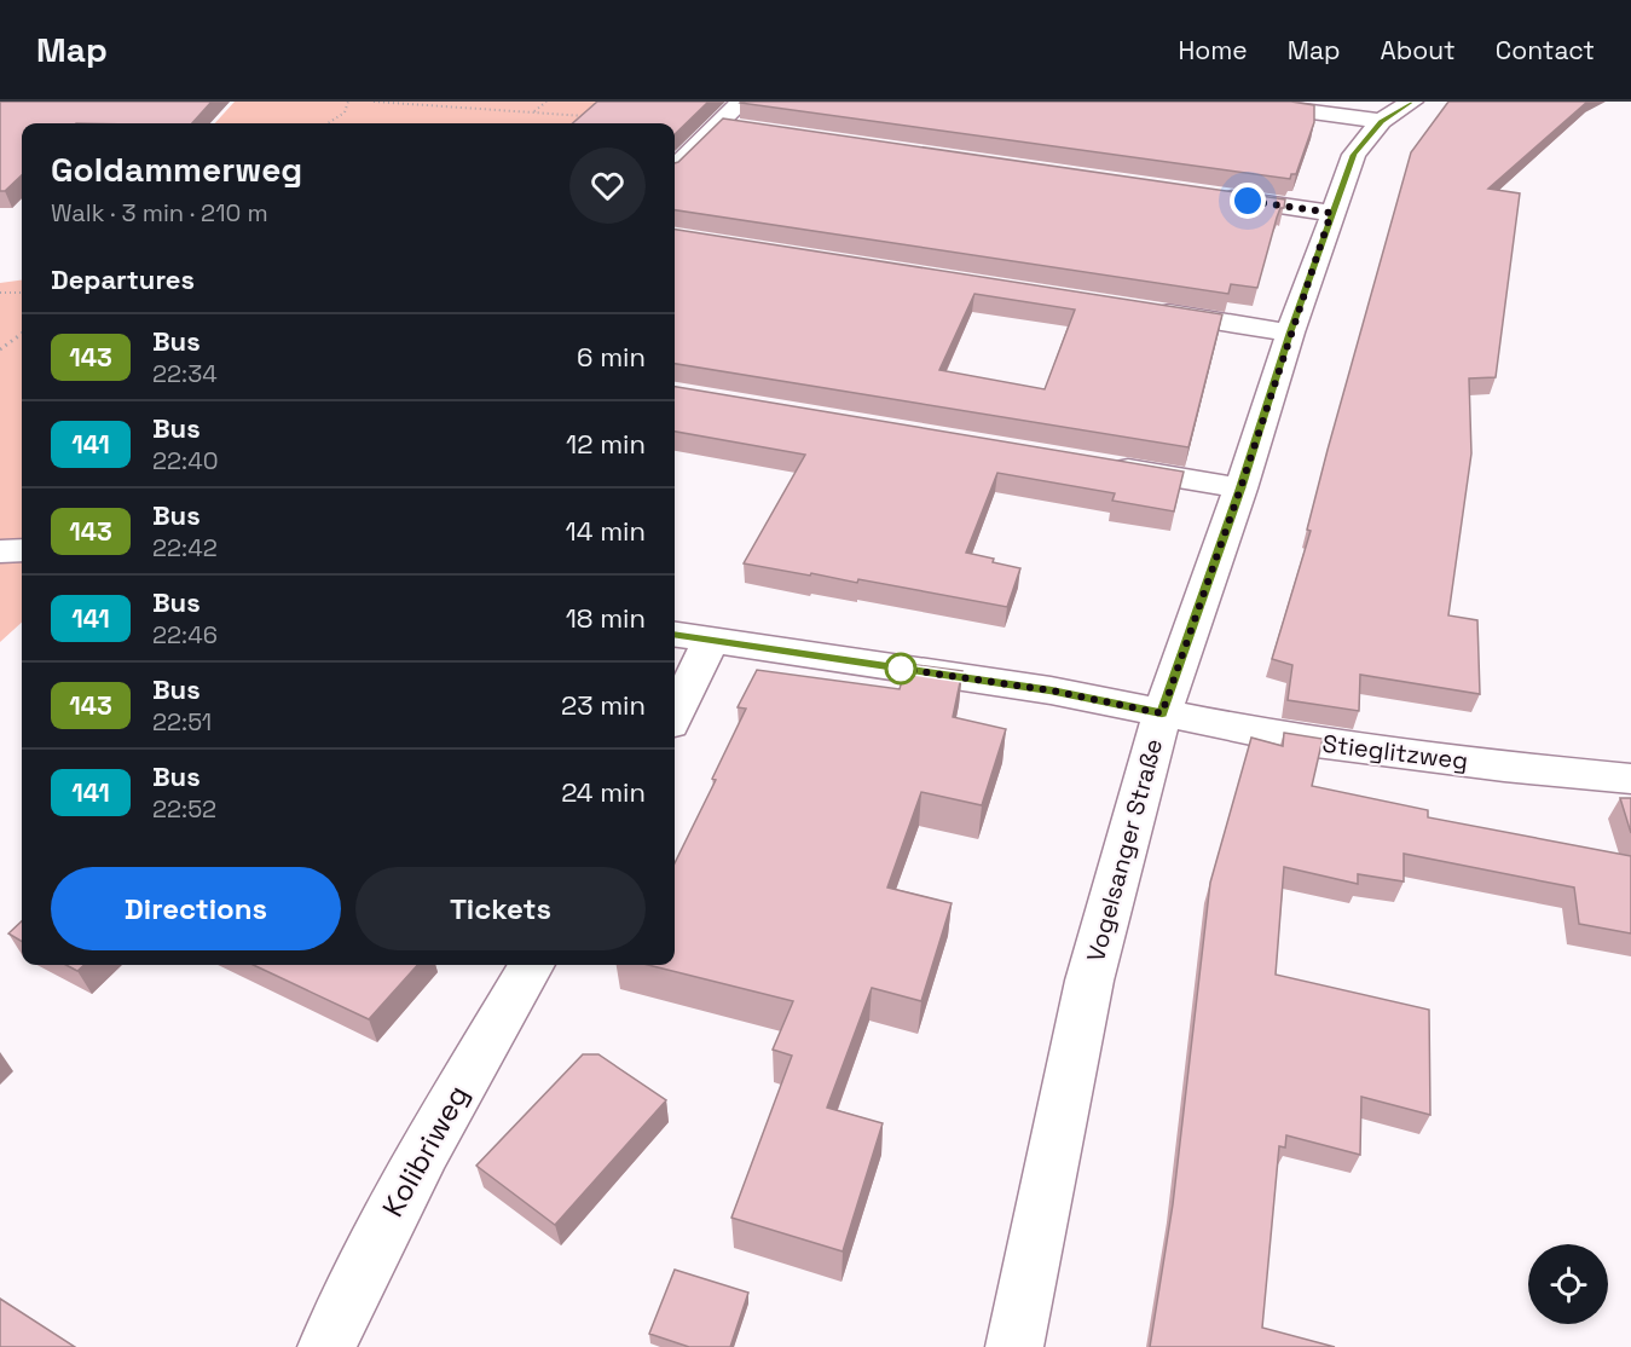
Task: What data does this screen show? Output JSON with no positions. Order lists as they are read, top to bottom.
{
  "streets": {
    "street": ["Stieglitzweg", "Vogelsanger Straße", "Kolibriweg"]
  },
  "crossings": [
    ["Stieglitzweg", "Vogelsanger Straße"]
  ],
  "lines": ["bus line 143"],
  "page": {
    "header": "Map",
    "nav": [
      "Home",
      "Map",
      "About",
      "Contact"
    ],
    "heading": [
      ["Goldammerweg", "Walk · 3 min · 210 m"],
      "Departures"
    ],
    "list": [
      {
        "mark": "143",
        "name": "Bus",
        "note": "22:34",
        "value": "6 min"
      },
      {
        "mark": "141",
        "name": "Bus",
        "note": "22:40",
        "value": "12 min"
      },
      {
        "mark": "143",
        "name": "Bus",
        "note": "22:42",
        "value": "14 min"
      },
      {
        "mark": "141",
        "name": "Bus",
        "note": "22:46",
        "value": "18 min"
      },
      {
        "mark": "143",
        "name": "Bus",
        "note": "22:51",
        "value": "23 min"
      },
      {
        "mark": "141",
        "name": "Bus",
        "note": "22:52",
        "value": "24 min"
      }
    ],
    "buttons": ["Directions", "Tickets"]
  }
}
